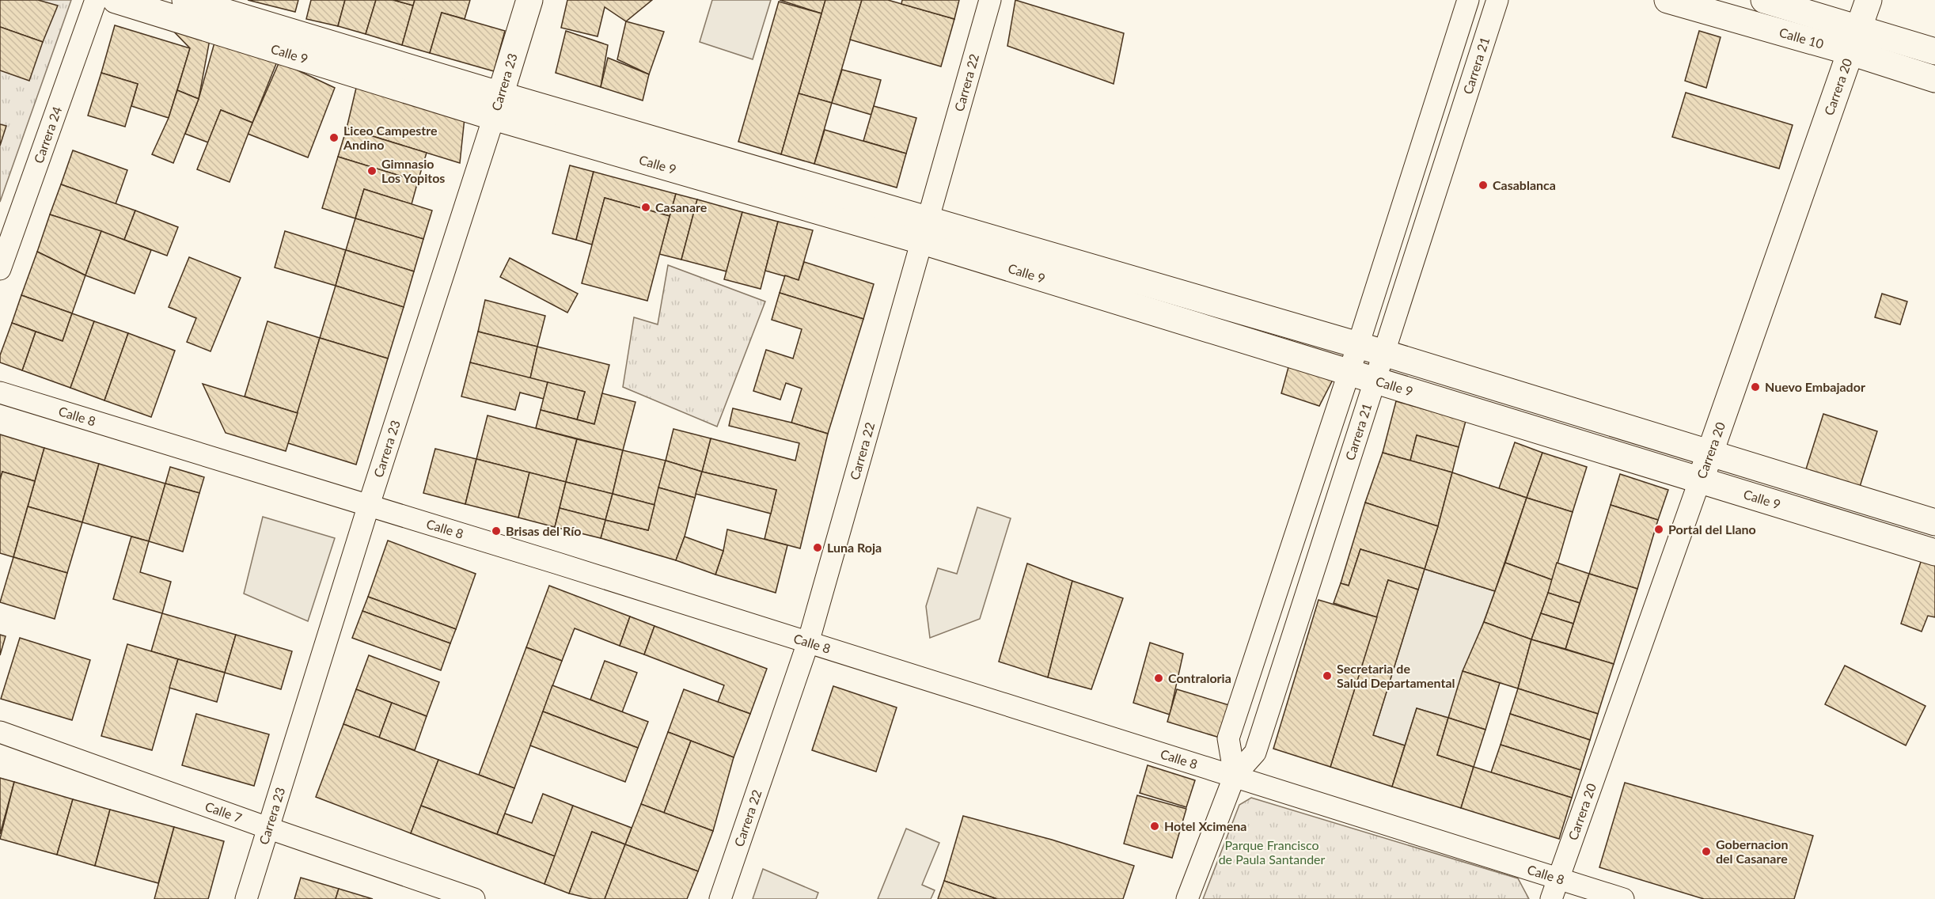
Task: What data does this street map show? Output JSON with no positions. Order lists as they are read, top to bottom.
{
  "streets": {
    "main road": [
      "Calle 10",
      "Calle 9",
      "Carrera 23",
      "Carrera 20"
    ],
    "street": [
      "Carrera 21",
      "Carrera 22",
      "Carrera 24",
      "Calle 8",
      "Calle 7"
    ]
  },
  "crossings": [
    ["Calle 10", "Carrera 20"],
    ["Calle 9", "Carrera 21"],
    ["Calle 9", "Carrera 22"],
    ["Calle 9", "Carrera 23"],
    ["Calle 9", "Carrera 20"],
    ["Carrera 21", "Calle 8"],
    ["Carrera 22", "Calle 8"],
    ["Carrera 23", "Calle 8"],
    ["Carrera 23", "Calle 7"],
    ["Carrera 20", "Calle 8"]
  ],
  "parks": ["Parque Francisco de Paula Santander"],
  "places": [
    "Liceo Campestre Andino",
    "Gimnasio Los Yopitos",
    "Casablanca",
    "Casanare",
    "Nuevo Embajador",
    "Portal del Llano",
    "Brisas del Río",
    "Luna Roja",
    "Secretaria de Salud Departamental",
    "Contraloria",
    "Hotel Xcimena",
    "Gobernacion del Casanare"
  ]
}
